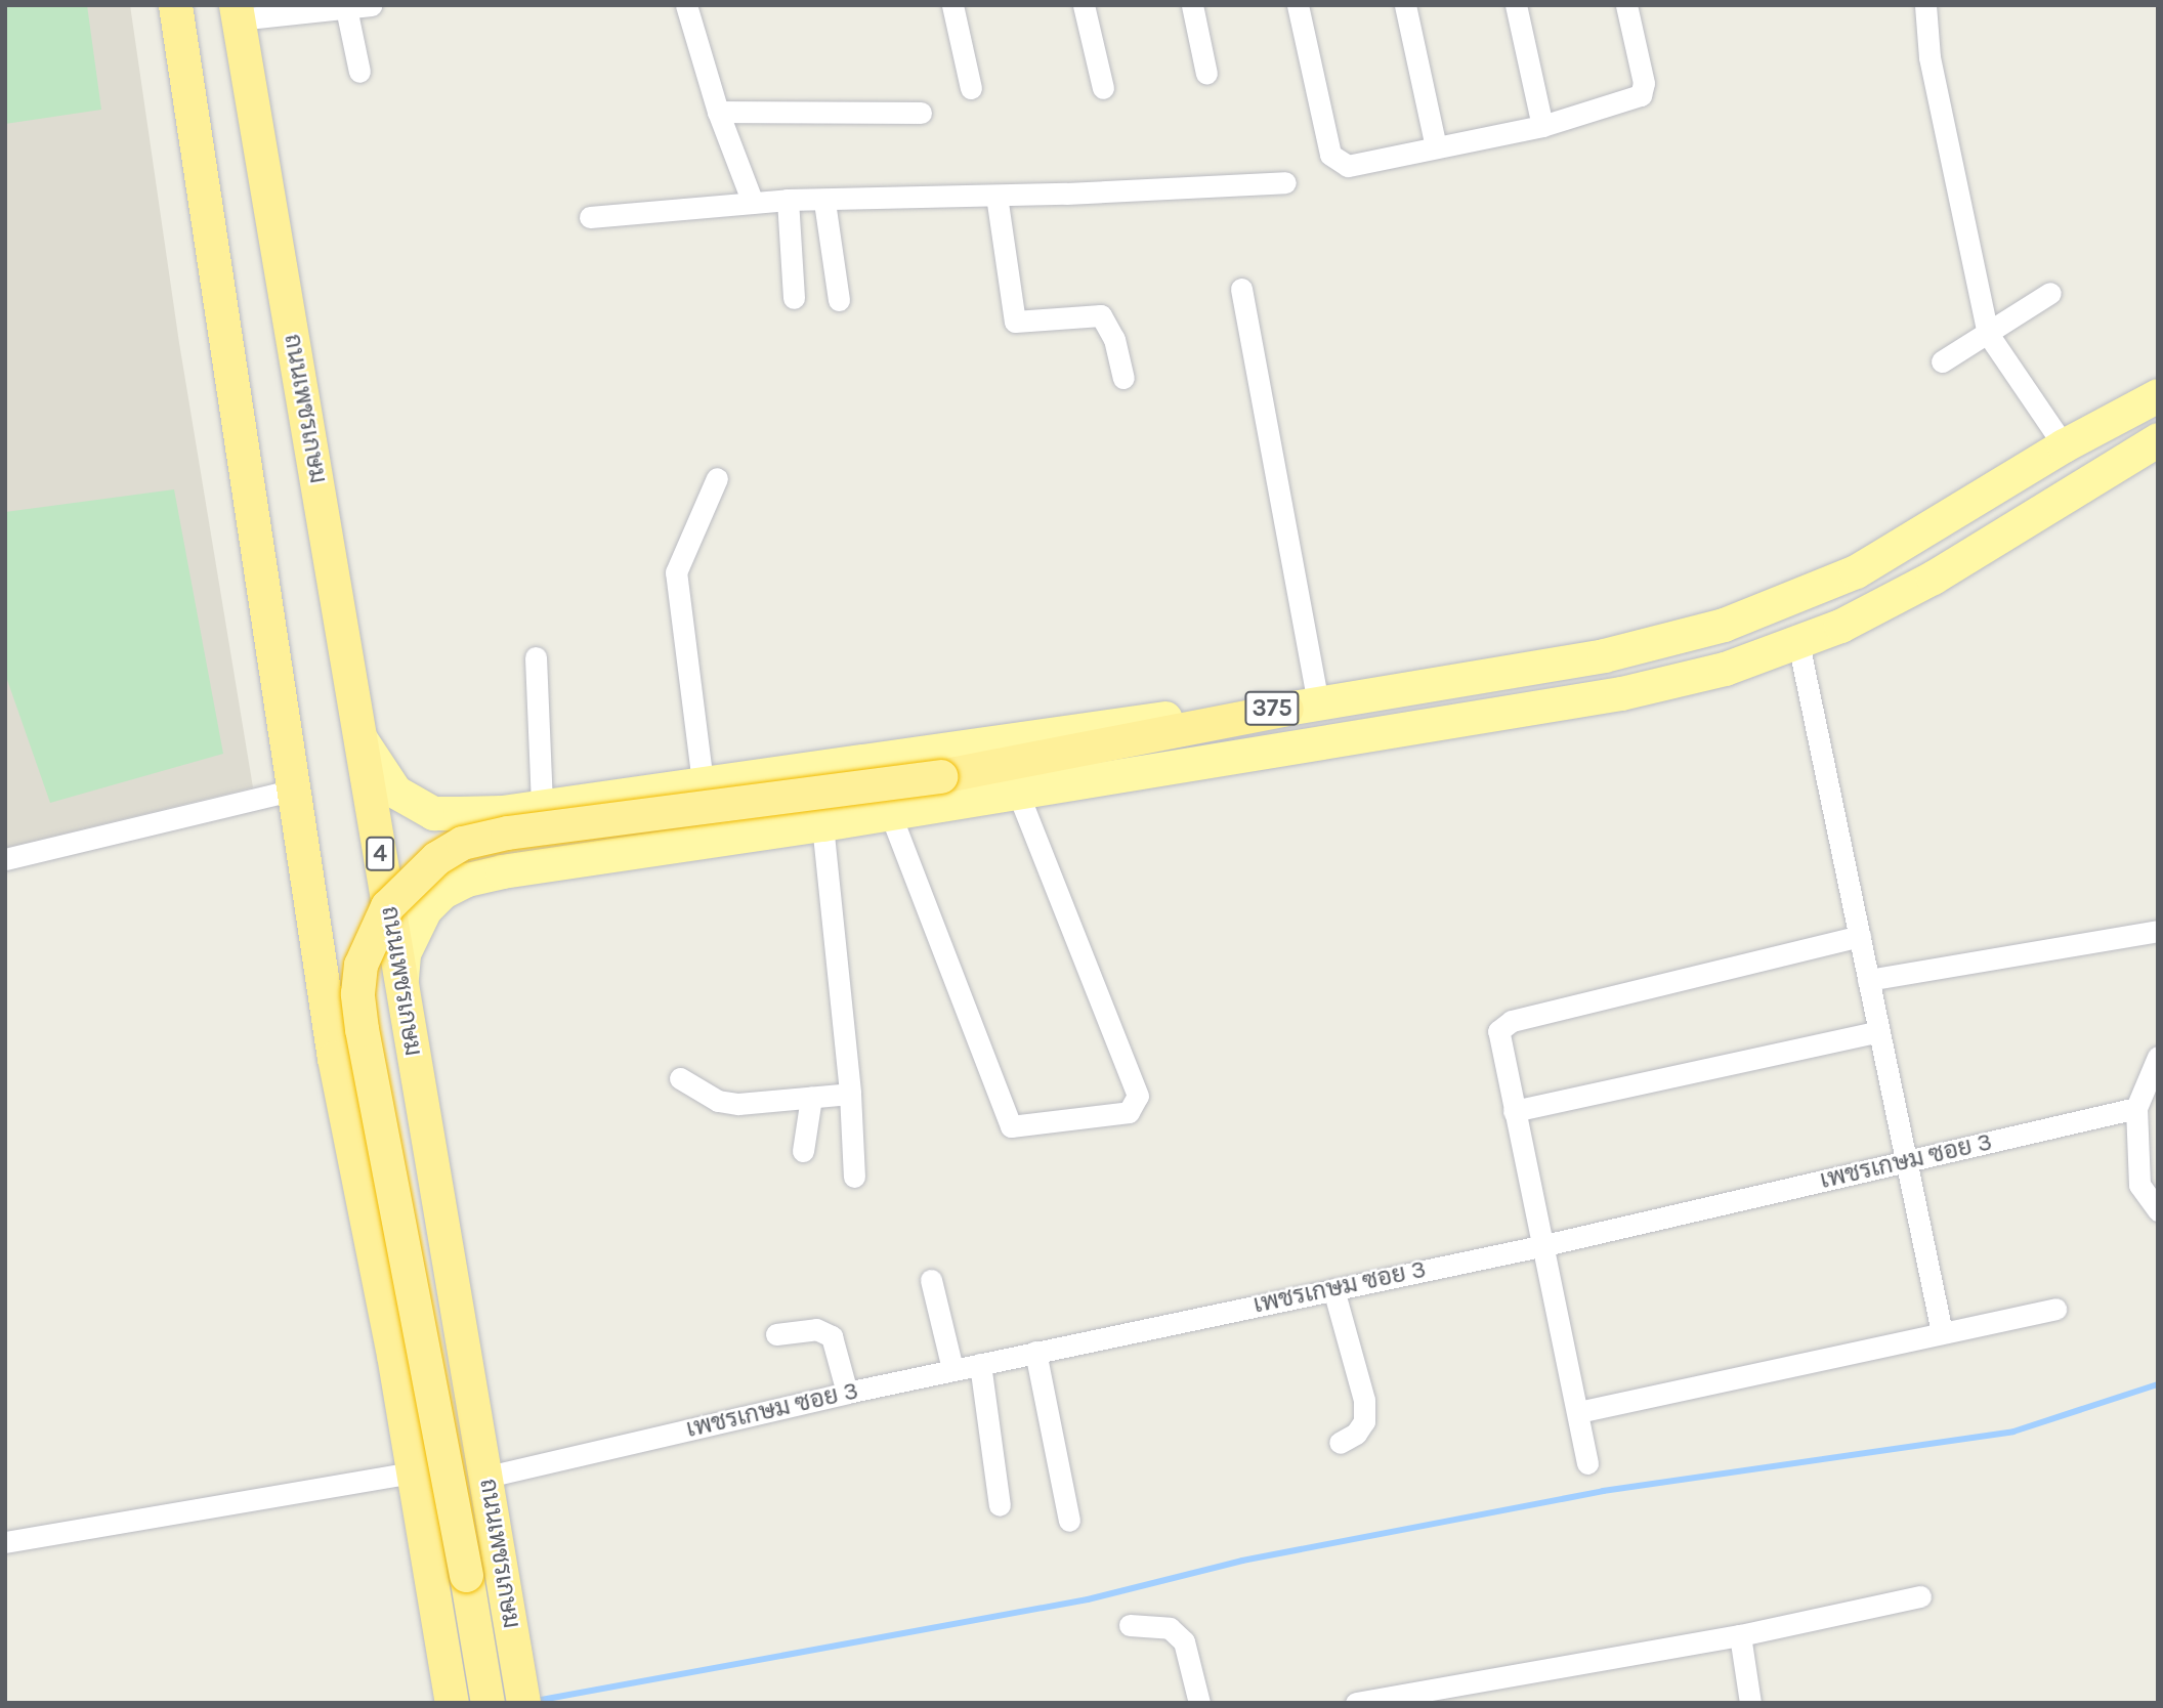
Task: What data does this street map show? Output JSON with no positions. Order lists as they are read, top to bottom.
{
  "streets": {
    "highway": ["ถนนเพชรเกษม", "4"],
    "main road": ["375"],
    "street": ["เพชรเกษม ซอย 3"]
  },
  "crossings": [
    ["ถนนเพชรเกษม", "375"],
    ["ถนนเพชรเกษม", "เพชรเกษม ซอย 3"]
  ]
}
